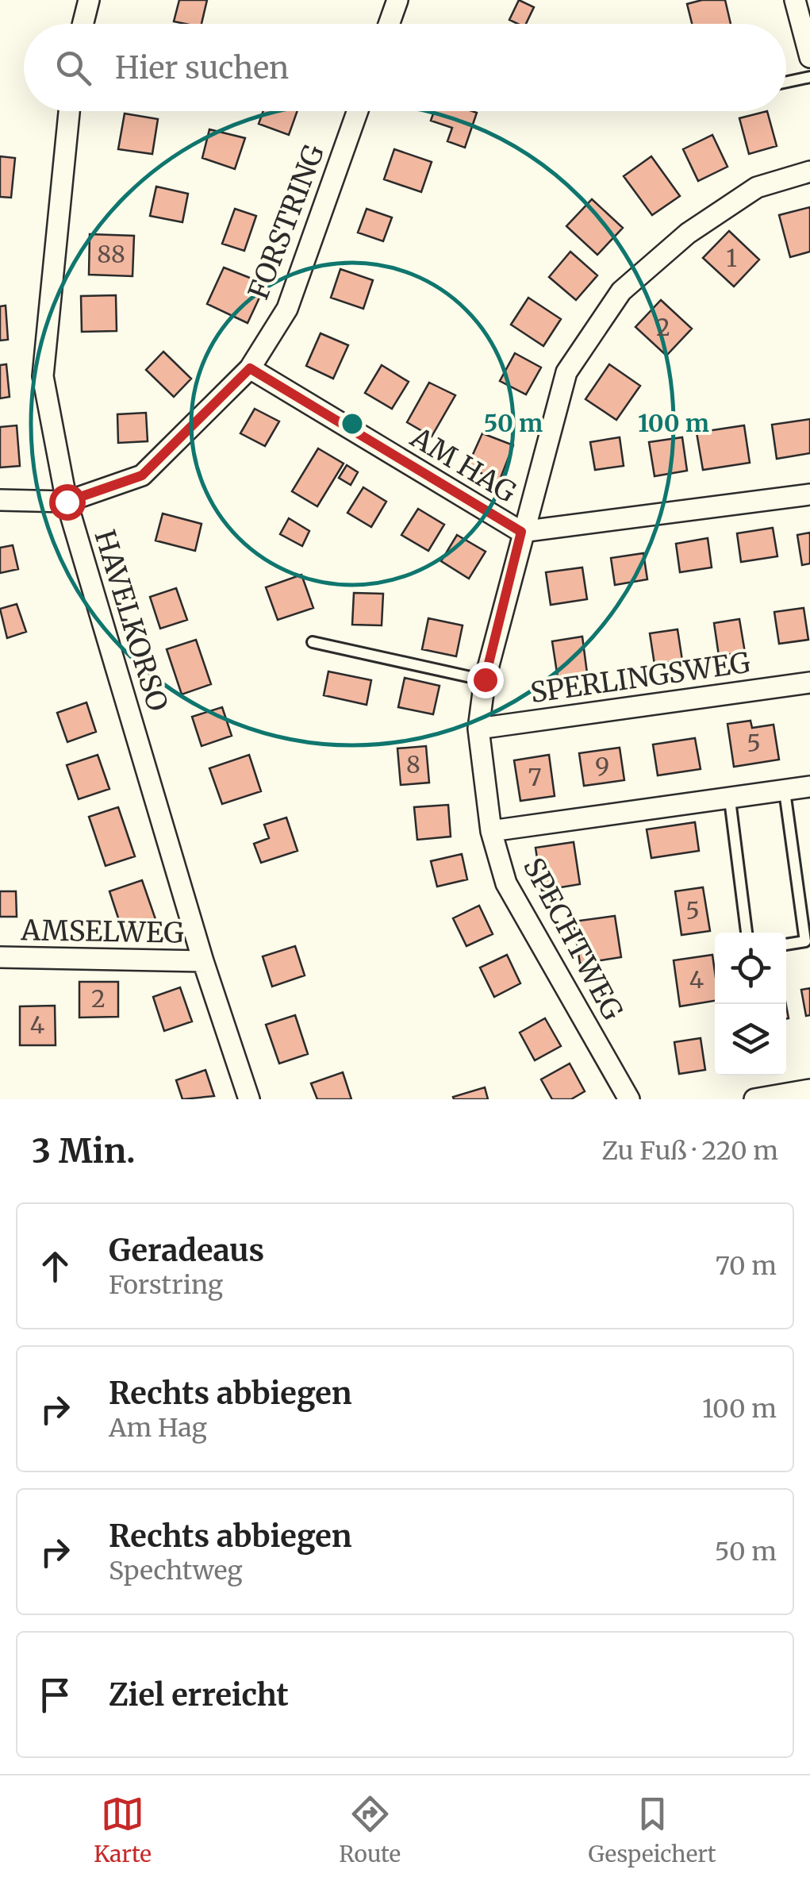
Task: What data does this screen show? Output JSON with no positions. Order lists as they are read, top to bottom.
{
  "streets": {
    "street": [
      "FORSTRING",
      "AM HAG",
      "HAVELKORSO",
      "SPERLINGSWEG",
      "AMSELWEG",
      "SPECHTWEG"
    ]
  },
  "crossings": [
    ["FORSTRING", "AM HAG"],
    ["FORSTRING", "HAVELKORSO"],
    ["AM HAG", "SPECHTWEG"],
    ["HAVELKORSO", "AMSELWEG"],
    ["SPERLINGSWEG", "SPECHTWEG"]
  ],
  "house_numbers": [
    "88",
    "1",
    "2",
    "5",
    "8",
    "9",
    "7",
    "5",
    "4",
    "2",
    "4"
  ],
  "page": {
    "search": "Hier suchen",
    "heading": ["3 Min.", "Zu Fuß · 220 m"],
    "list": [
      ["Geradeaus", "Forstring", "70 m"],
      ["Rechts abbiegen", "Am Hag", "100 m"],
      ["Rechts abbiegen", "Spechtweg", "50 m"],
      "Ziel erreicht"
    ],
    "nav": ["Karte", "Route", "Gespeichert"]
  },
  "rings": ["50 m", "100 m"]
}
